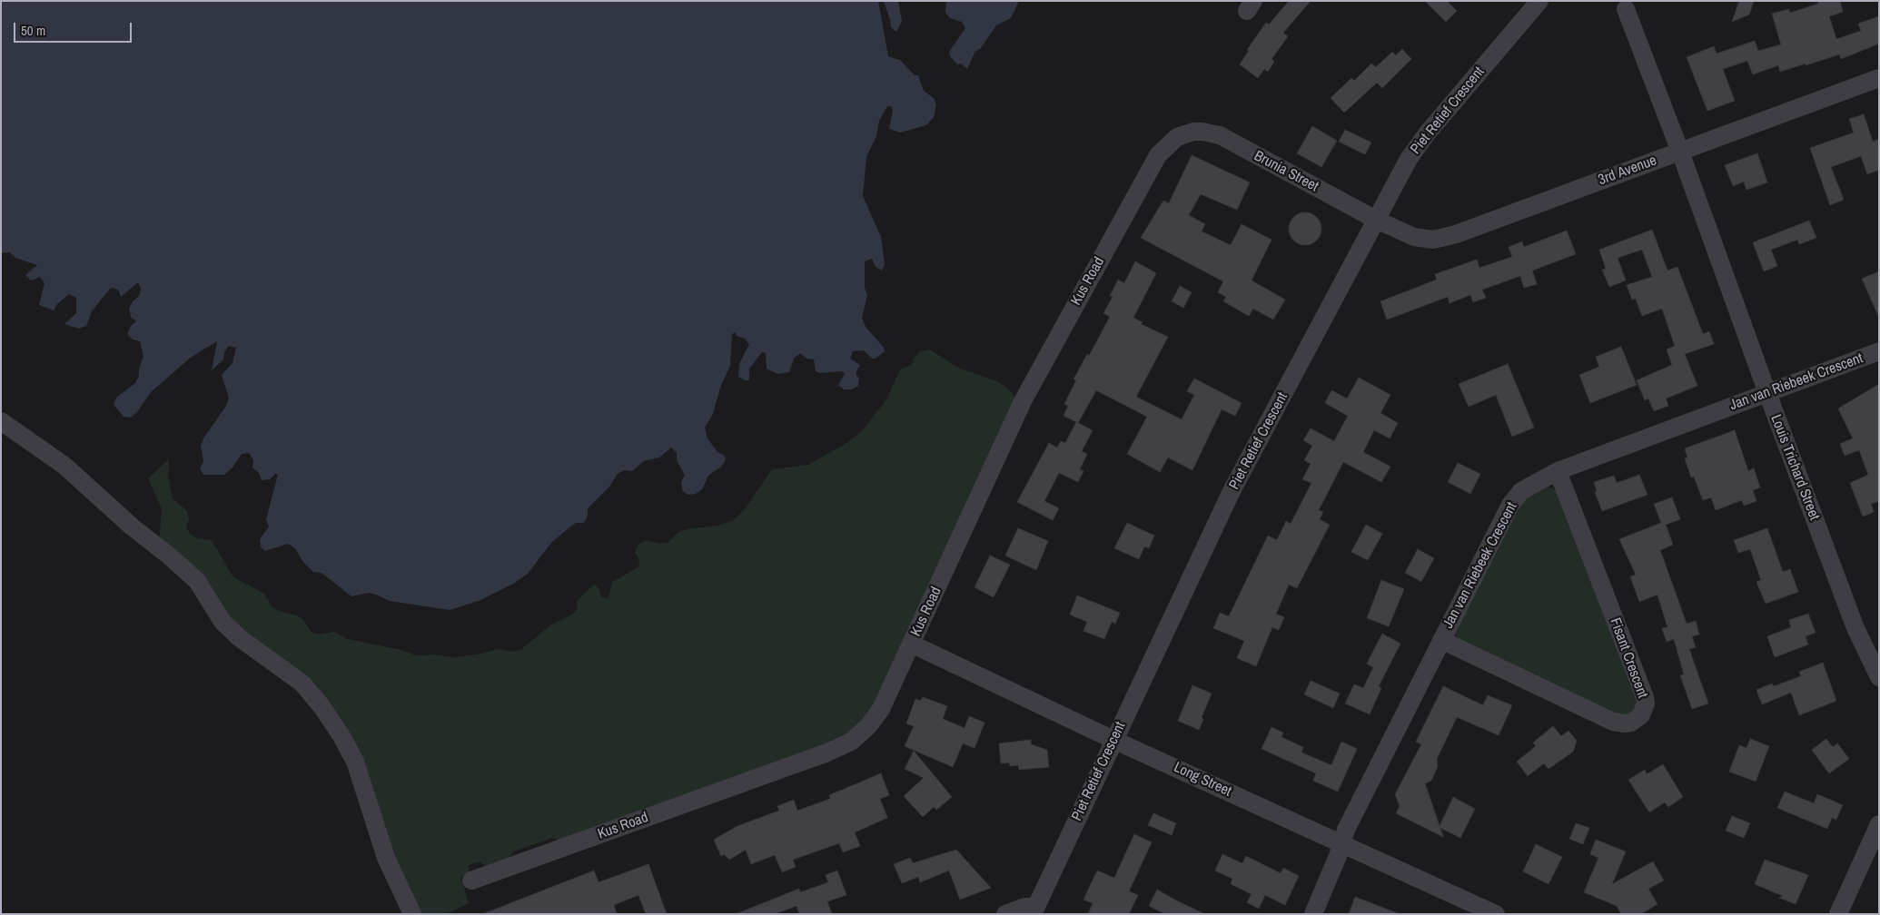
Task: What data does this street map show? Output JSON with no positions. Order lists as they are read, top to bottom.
{
  "streets": {
    "street": [
      "Piet Retief Crescent",
      "3rd Avenue",
      "Brunia Street",
      "Kus Road",
      "Jan van Riebeek Crescent",
      "Louis Trichard Street",
      "Fisant Crescent",
      "Long Street"
    ]
  },
  "crossings": [
    ["Piet Retief Crescent", "3rd Avenue"],
    ["Piet Retief Crescent", "Brunia Street"],
    ["Piet Retief Crescent", "Long Street"],
    ["3rd Avenue", "Brunia Street"],
    ["3rd Avenue", "Louis Trichard Street"],
    ["Brunia Street", "Kus Road"],
    ["Kus Road", "Long Street"],
    ["Jan van Riebeek Crescent", "Louis Trichard Street"],
    ["Jan van Riebeek Crescent", "Fisant Crescent"],
    ["Jan van Riebeek Crescent", "Long Street"]
  ],
  "scale_bar": "50 m"
}
